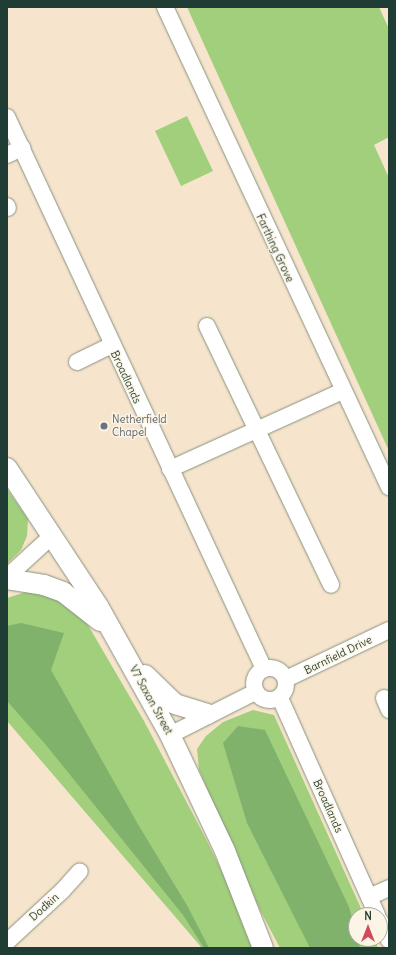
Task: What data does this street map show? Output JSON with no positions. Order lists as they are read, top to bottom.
{
  "streets": {
    "main road": ["V7 Saxon Street"],
    "street": [
      "Farthing Grove",
      "Broadlands",
      "Barnfield Drive",
      "Dodkin"
    ]
  },
  "crossings": [
    ["Broadlands", "Barnfield Drive"]
  ],
  "places": ["Netherfield Chapel"],
  "north": "top"
}
